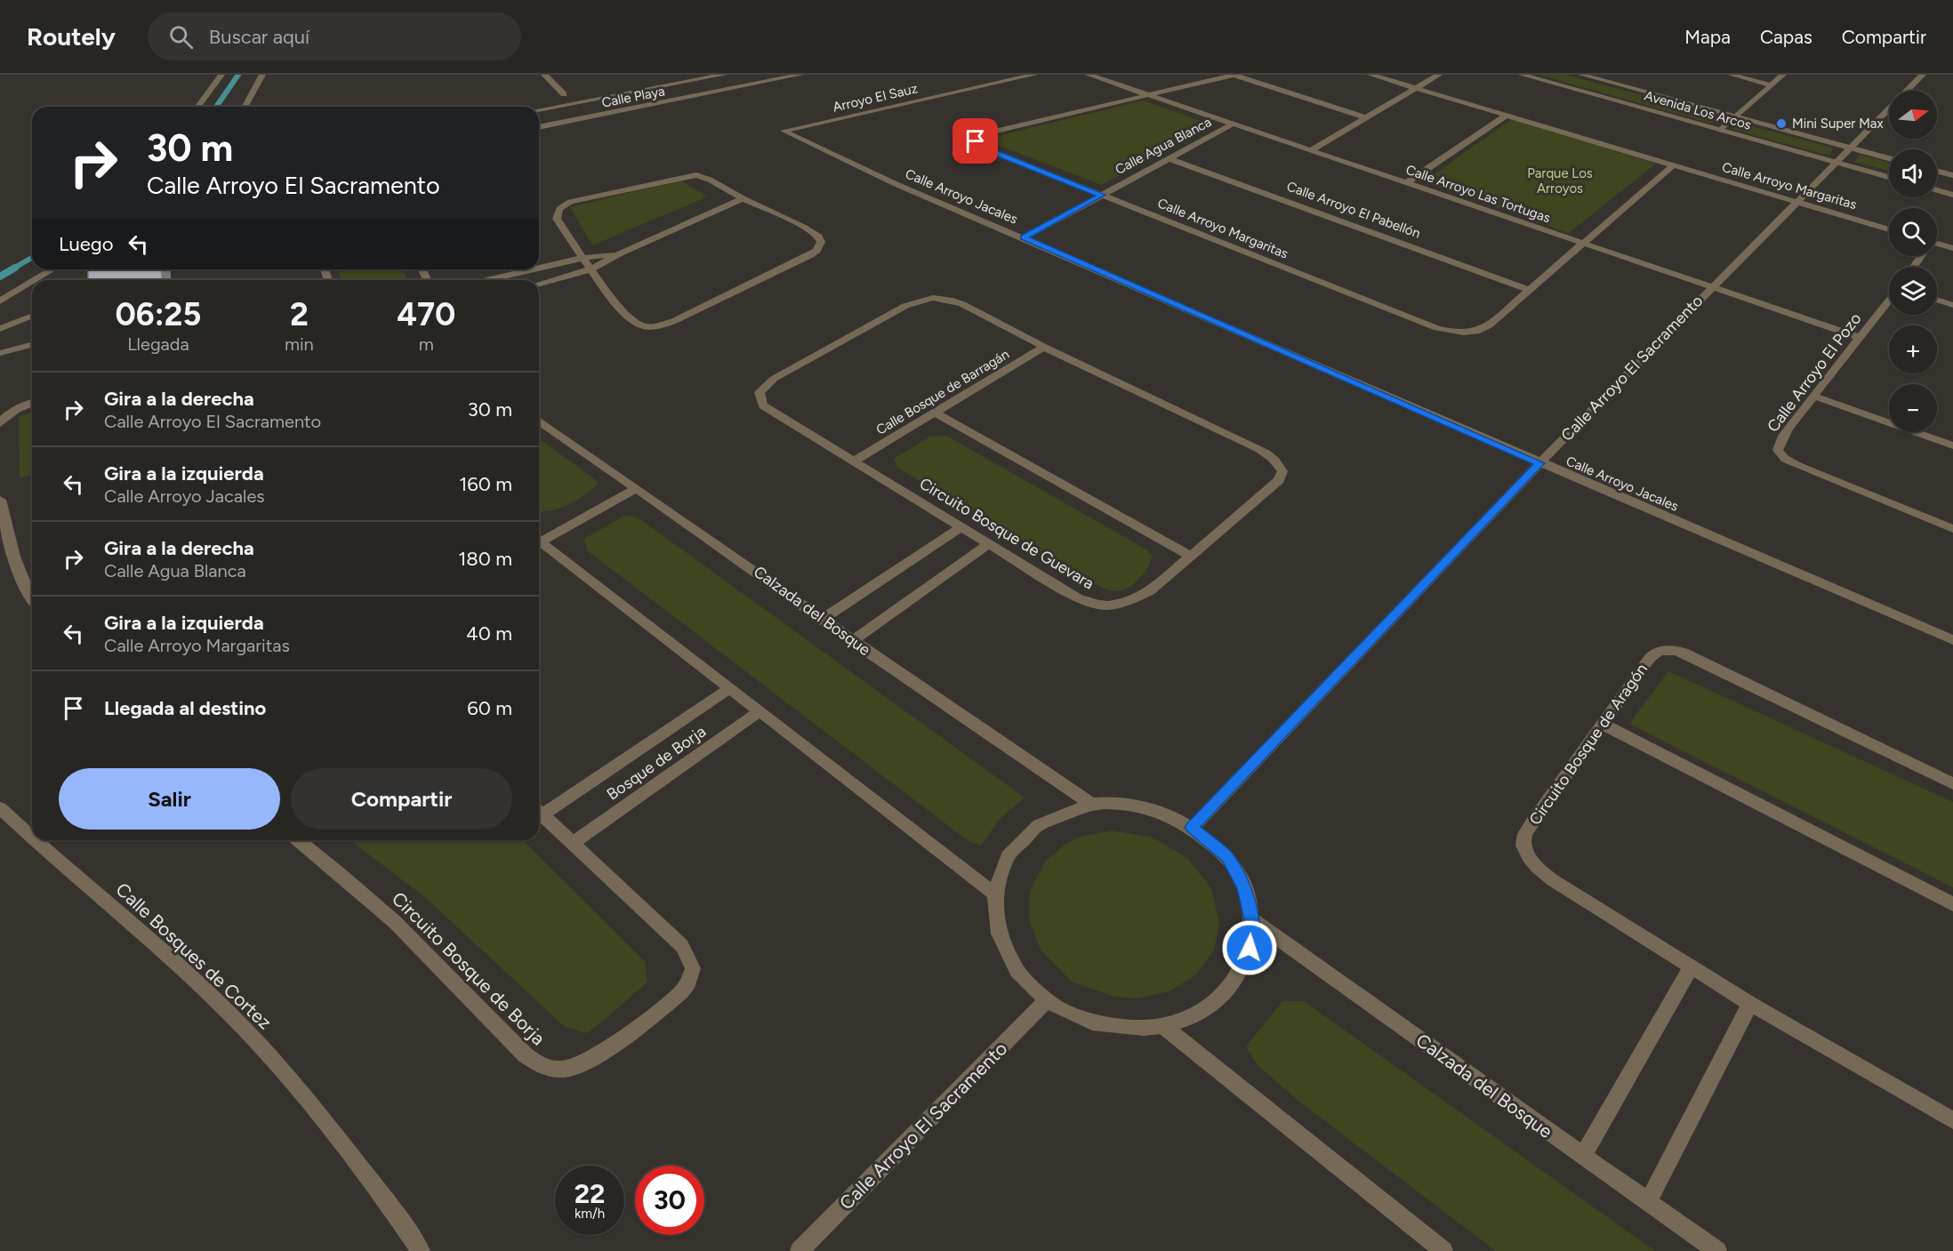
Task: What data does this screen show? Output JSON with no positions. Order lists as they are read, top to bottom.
{
  "streets": {
    "street": [
      "Calle Playa",
      "Arroyo El Sauz",
      "Avenida Los Arcos",
      "Calle Agua Blanca",
      "Calle Arroyo Margaritas",
      "Calle Arroyo Las Tortugas",
      "Calle Arroyo Jacales",
      "Calle Arroyo El Pabellón",
      "Calle Arroyo El Sacramento",
      "Calle Arroyo El Pozo",
      "Calle Bosque de Barragán",
      "Circuito Bosque de Guevara",
      "Calzada del Bosque",
      "Circuito Bosque de Aragón",
      "Bosque de Borja",
      "Calle Bosques de Cortez",
      "Circuito Bosque de Borja"
    ]
  },
  "crossings": [
    ["Arroyo El Sauz", "Calle Arroyo Jacales"],
    ["Avenida Los Arcos", "Calle Arroyo El Sacramento"],
    ["Calle Agua Blanca", "Calle Arroyo Margaritas"],
    ["Calle Agua Blanca", "Calle Arroyo Las Tortugas"],
    ["Calle Agua Blanca", "Calle Arroyo Jacales"],
    ["Calle Agua Blanca", "Calle Arroyo El Pabellón"],
    ["Calle Arroyo Margaritas", "Calle Arroyo Las Tortugas"],
    ["Calle Arroyo Margaritas", "Calle Arroyo El Pabellón"],
    ["Calle Arroyo Margaritas", "Calle Arroyo El Sacramento"],
    ["Calle Arroyo Las Tortugas", "Calle Arroyo El Sacramento"],
    ["Calle Arroyo Las Tortugas", "Calle Arroyo El Pozo"],
    ["Calle Arroyo Jacales", "Calle Arroyo El Sacramento"],
    ["Calle Bosque de Barragán", "Circuito Bosque de Guevara"],
    ["Bosque de Borja", "Circuito Bosque de Borja"]
  ],
  "parks": ["Parque Los Arroyos"],
  "places": ["Mini Super Max"],
  "north": "right",
  "page": {
    "header": "Routely",
    "search": "Buscar aquí",
    "nav": ["Mapa", "Capas", "Compartir"],
    "map_buttons": ["+", "−"],
    "turn": ["30 m", "Calle Arroyo El Sacramento"],
    "then": "Luego",
    "eta": [
      "06:25",
      "Llegada",
      "2",
      "min",
      "470",
      "m"
    ],
    "list": [
      {
        "name": "Gira a la derecha",
        "note": "Calle Arroyo El Sacramento",
        "value": "30 m"
      },
      {
        "name": "Gira a la izquierda",
        "note": "Calle Arroyo Jacales",
        "value": "160 m"
      },
      {
        "name": "Gira a la derecha",
        "note": "Calle Agua Blanca",
        "value": "180 m"
      },
      {
        "name": "Gira a la izquierda",
        "note": "Calle Arroyo Margaritas",
        "value": "40 m"
      },
      {
        "name": "Llegada al destino",
        "value": "60 m"
      }
    ],
    "buttons": ["Salir", "Compartir"],
    "speed": "22 km/h",
    "limit": "30"
  }
}
